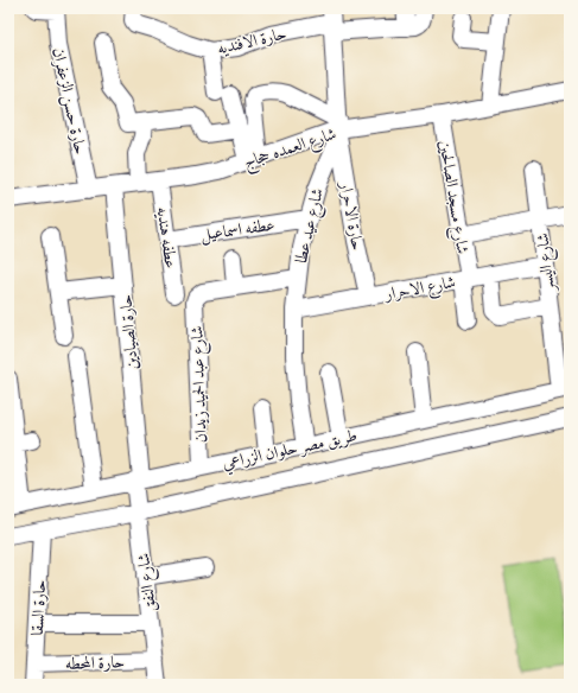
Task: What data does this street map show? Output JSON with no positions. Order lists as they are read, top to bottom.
{
  "streets": {
    "street": [
      "حارة الافنديه",
      "حارة حسن الزعفران",
      "شارع العمده حجاج",
      "شارع مسجد الصالحين",
      "حارة الاحرار",
      "شارع عيد عطا",
      "عطفه اسماعيل",
      "عطفه هنديه",
      "شارع اليسر",
      "شارع الاحرار",
      "حارة الصيادين",
      "شارع عبد الحميد زيدان",
      "طريق مصر حلوان الزراعي",
      "شارع النفق",
      "حارة السقا",
      "حارة المحطه"
    ]
  },
  "crossings": [
    ["حارة الافنديه", "شارع عيد عطا"],
    ["حارة حسن الزعفران", "شارع العمده حجاج"],
    ["شارع العمده حجاج", "شارع مسجد الصالحين"],
    ["شارع العمده حجاج", "حارة الاحرار"],
    ["شارع العمده حجاج", "شارع عيد عطا"],
    ["شارع العمده حجاج", "عطفه هنديه"],
    ["شارع العمده حجاج", "حارة الصيادين"],
    ["شارع مسجد الصالحين", "شارع الاحرار"],
    ["حارة الاحرار", "شارع عيد عطا"],
    ["حارة الاحرار", "شارع الاحرار"],
    ["شارع عيد عطا", "عطفه اسماعيل"],
    ["شارع عيد عطا", "شارع الاحرار"],
    ["شارع عيد عطا", "طريق مصر حلوان الزراعي"],
    ["عطفه اسماعيل", "عطفه هنديه"],
    ["شارع اليسر", "شارع الاحرار"],
    ["شارع اليسر", "طريق مصر حلوان الزراعي"],
    ["حارة الصيادين", "طريق مصر حلوان الزراعي"],
    ["حارة الصيادين", "شارع النفق"],
    ["شارع عبد الحميد زيدان", "طريق مصر حلوان الزراعي"],
    ["طريق مصر حلوان الزراعي", "شارع النفق"],
    ["طريق مصر حلوان الزراعي", "حارة السقا"],
    ["شارع النفق", "حارة المحطه"],
    ["حارة السقا", "حارة المحطه"]
  ]
}
